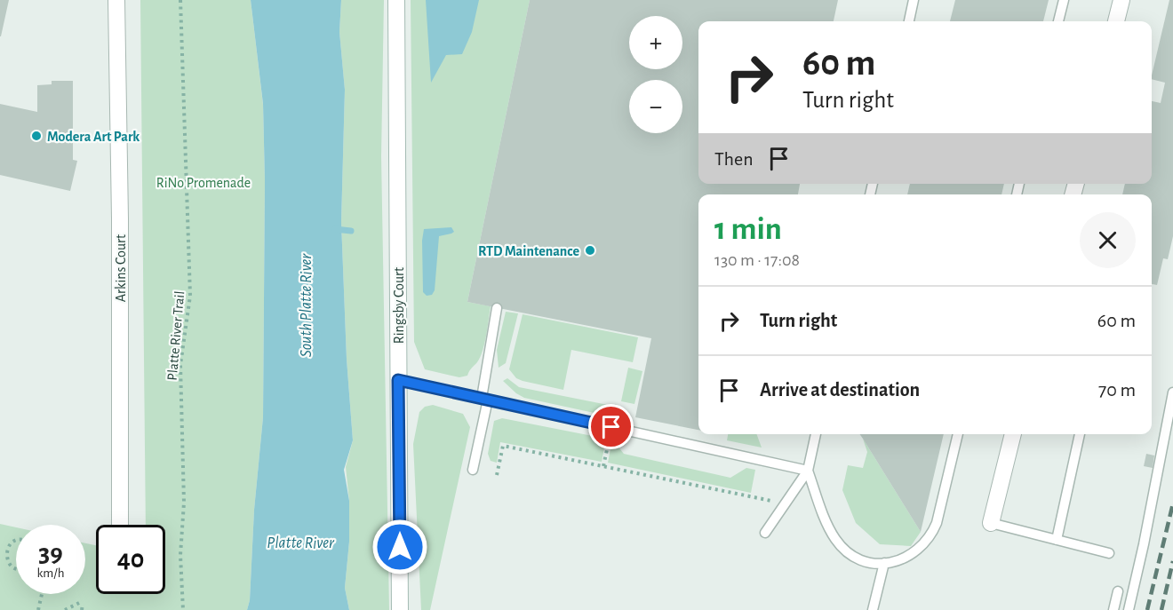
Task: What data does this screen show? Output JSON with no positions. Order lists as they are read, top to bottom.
{
  "streets": {
    "street": ["Arkins Court", "Ringsby Court"],
    "path": ["Platte River Trail"]
  },
  "water": ["South Platte River", "Platte River"],
  "parks": ["RiNo Promenade"],
  "places": ["Modera Art Park", "RTD Maintenance"],
  "page": {
    "map_buttons": ["+", "−"],
    "turn": ["60 m", "Turn right"],
    "then": "Then",
    "heading": ["1 min", "130 m · 17:08"],
    "list": [
      {
        "name": "Turn right",
        "value": "60 m"
      },
      {
        "name": "Arrive at destination",
        "value": "70 m"
      }
    ],
    "speed": "39 km/h",
    "limit": "40"
  }
}
